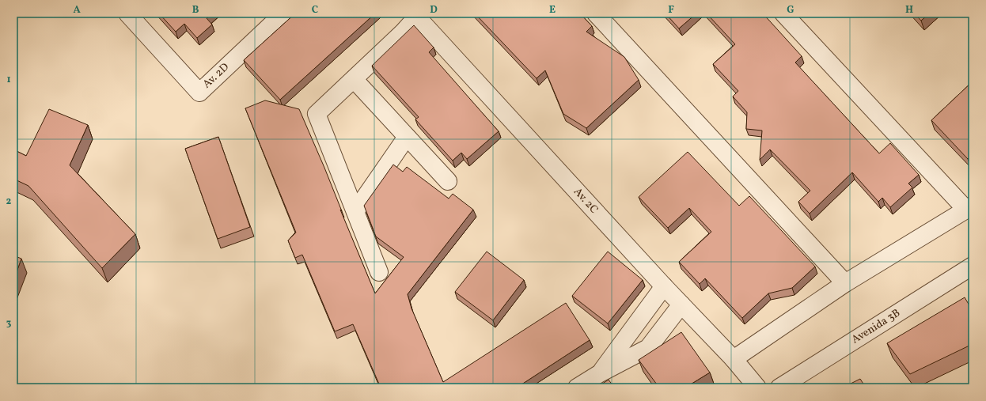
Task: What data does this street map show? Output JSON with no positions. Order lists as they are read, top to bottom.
{
  "streets": {
    "street": ["Av. 2D", "Av. 2C", "Avenida 3B"]
  },
  "grid": {
    "columns": [
      "A",
      "B",
      "C",
      "D",
      "E",
      "F",
      "G",
      "H"
    ],
    "rows": ["1", "2", "3"]
  }
}
